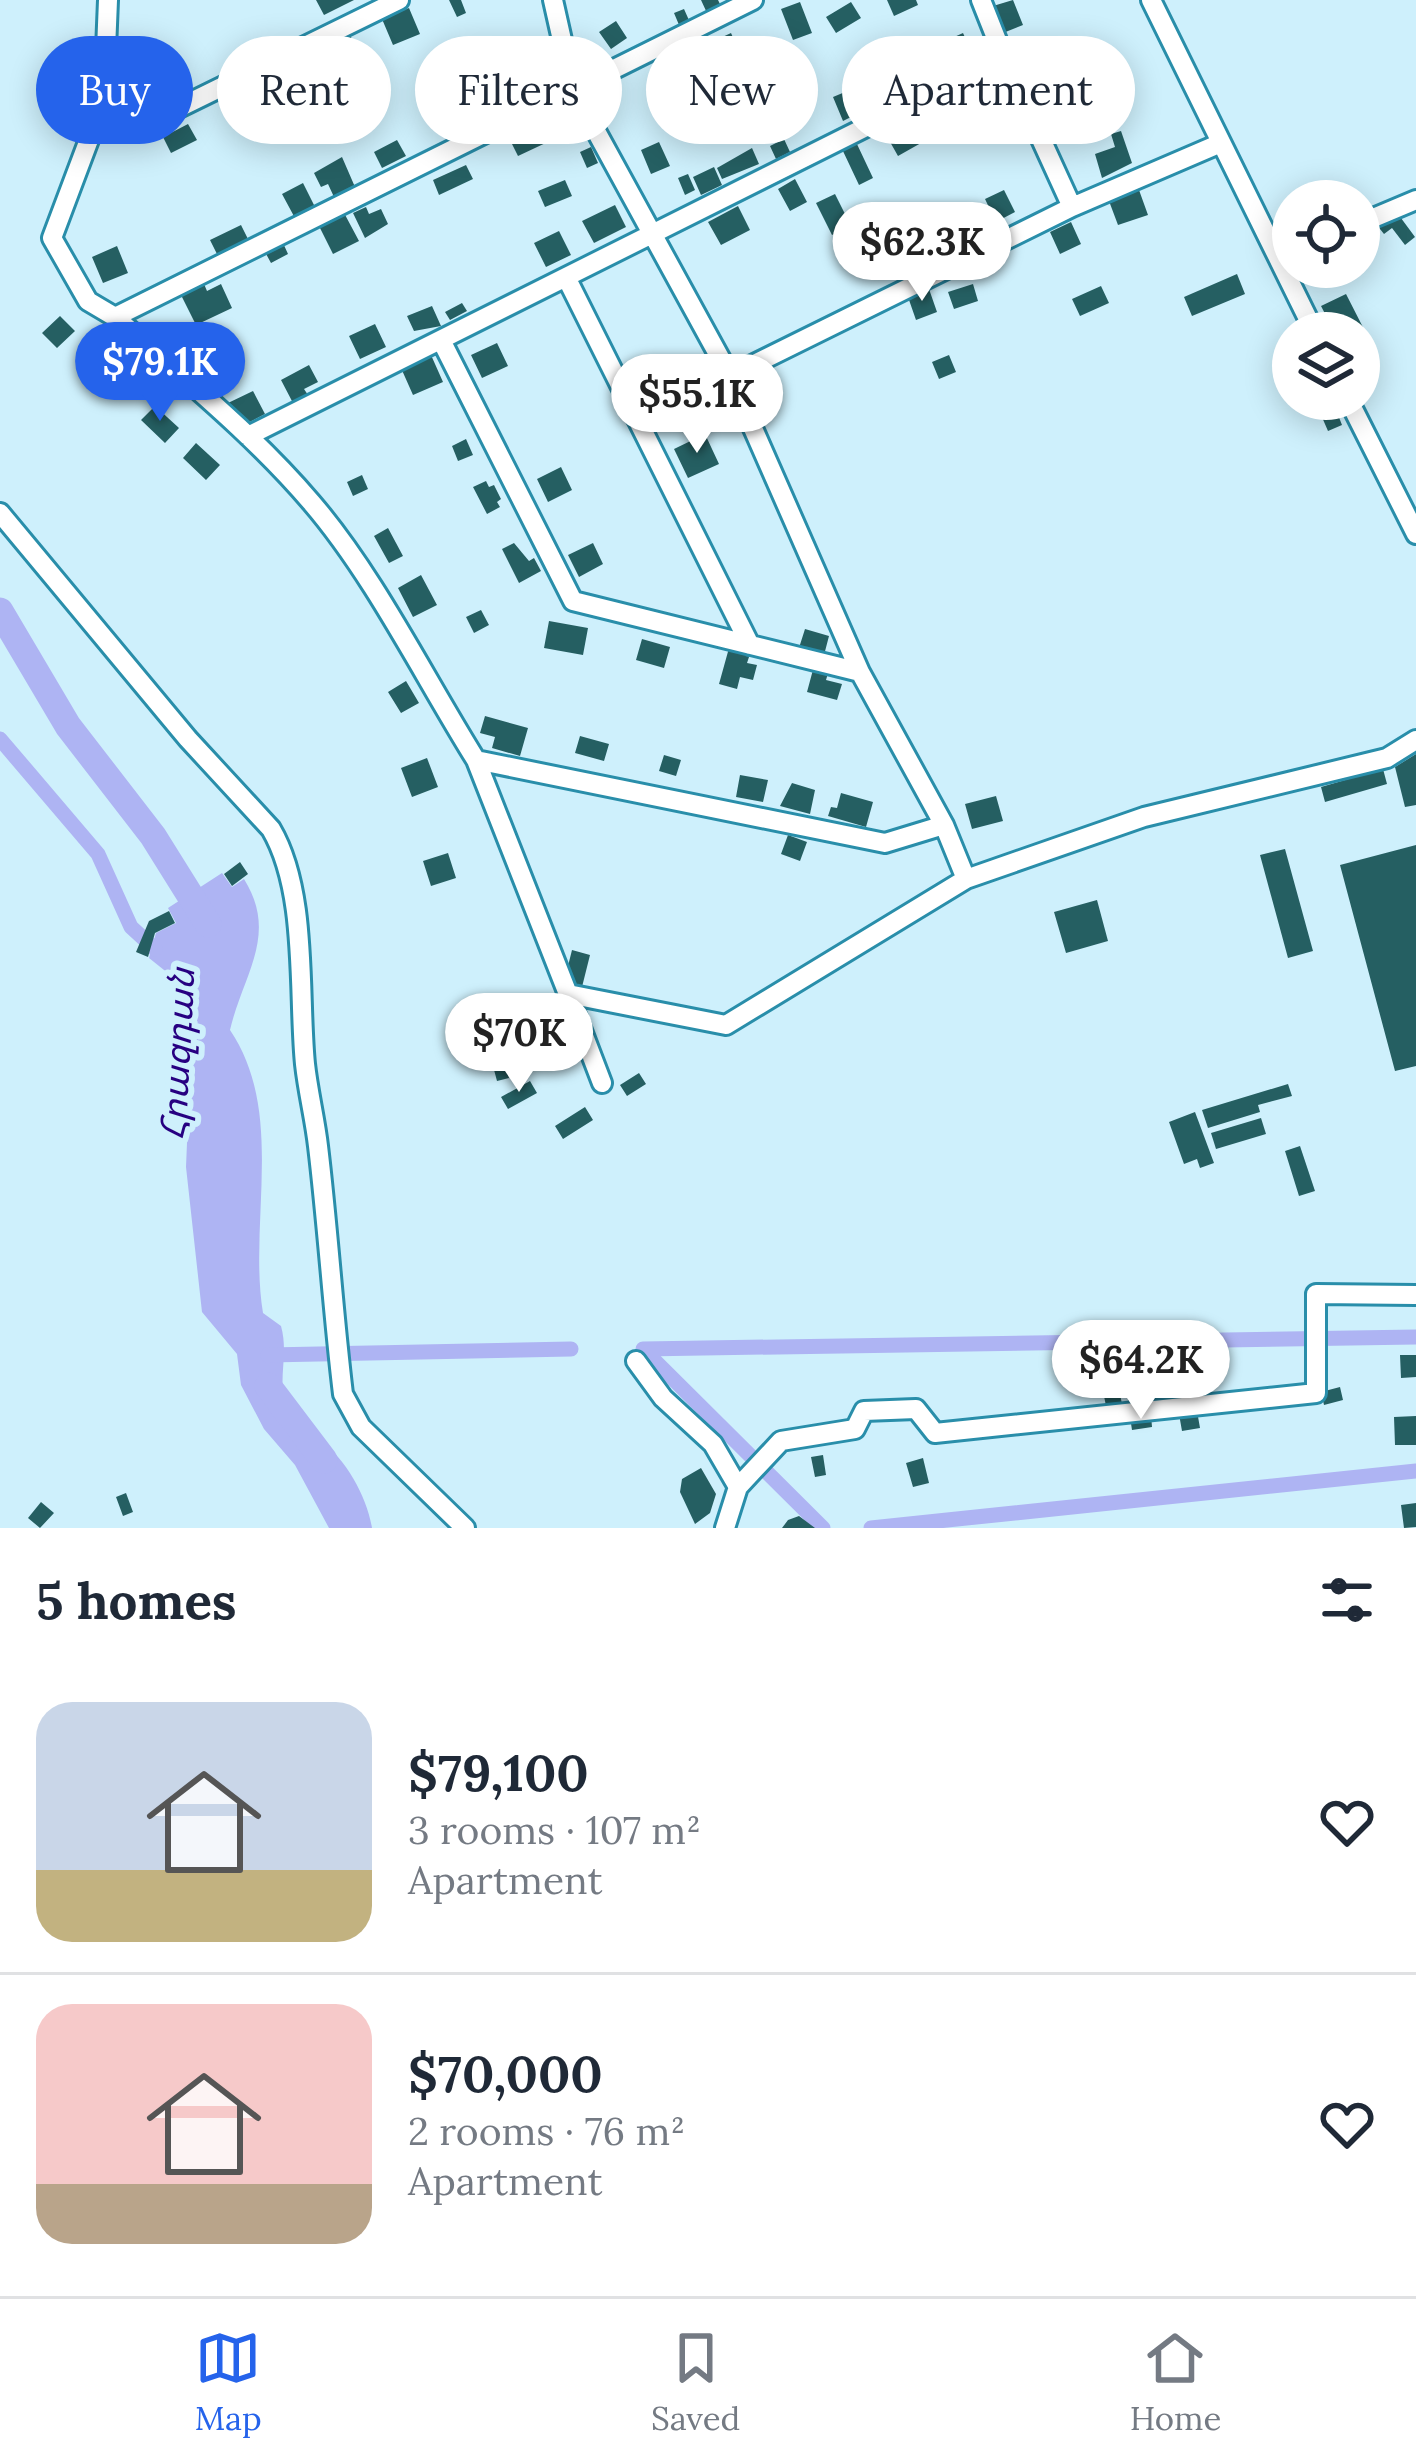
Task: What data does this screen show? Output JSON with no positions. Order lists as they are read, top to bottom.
{
  "water": ["Հրազդան"],
  "page": {
    "chip": [
      "Buy",
      "Rent",
      "Filters",
      "New",
      "Apartment"
    ],
    "price": [
      "$62.3K",
      "$79.1K",
      "$55.1K",
      "$70K",
      "$64.2K"
    ],
    "heading": "5 homes",
    "list": [
      {
        "name": "$79,100",
        "note": "3 rooms · 107 m² · Apartment"
      },
      {
        "name": "$70,000",
        "note": "2 rooms · 76 m² · Apartment"
      }
    ],
    "tabs": ["Map", "Saved", "Home"]
  }
}
